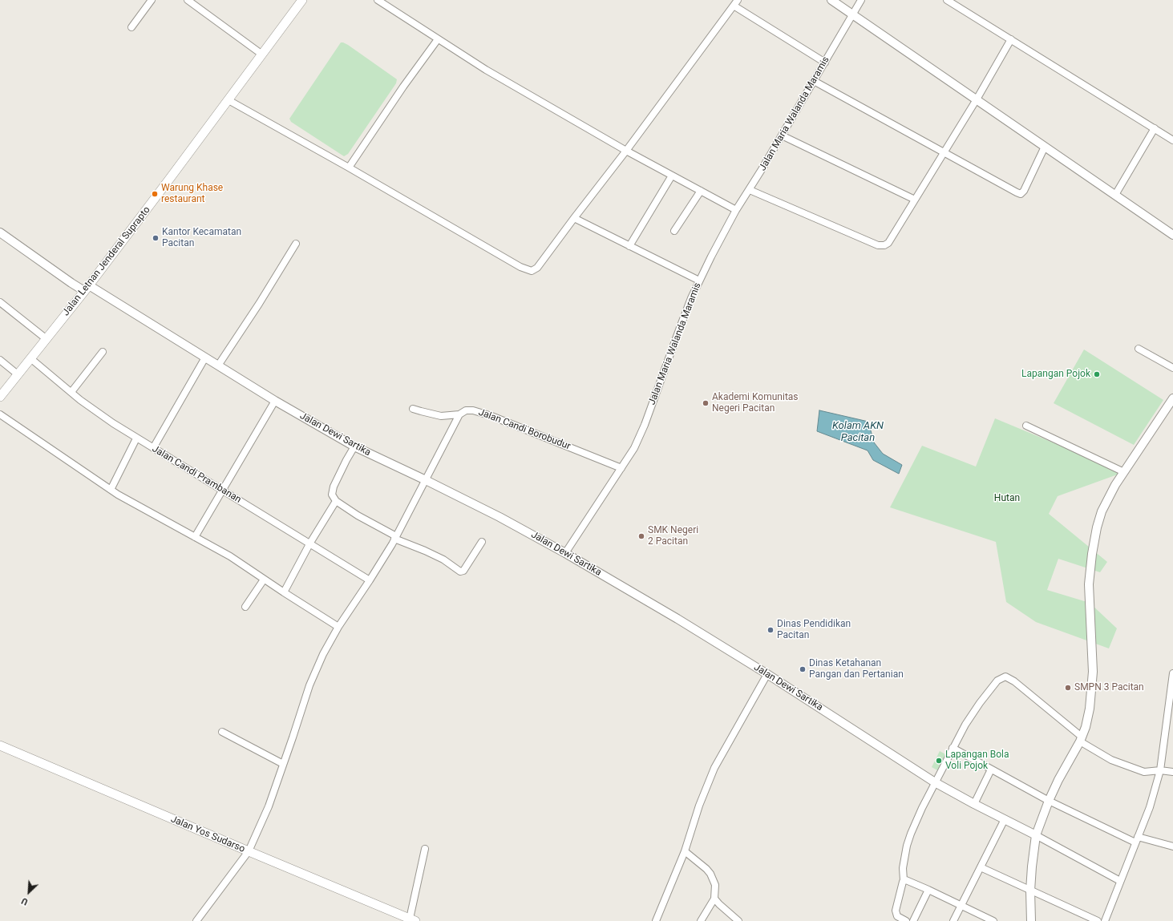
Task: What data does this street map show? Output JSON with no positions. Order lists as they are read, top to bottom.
{
  "streets": {
    "main road": ["Jalan Letnan Jenderal Suprapto", "Jalan Yos Sudarso"],
    "street": [
      "Jalan Maria Walanda Maramis",
      "Jalan Candi Borobudur",
      "Jalan Dewi Sartika",
      "Jalan Candi Prambanan"
    ]
  },
  "crossings": [
    ["Jalan Maria Walanda Maramis", "Jalan Candi Borobudur"],
    ["Jalan Maria Walanda Maramis", "Jalan Dewi Sartika"],
    ["Jalan Letnan Jenderal Suprapto", "Jalan Dewi Sartika"],
    ["Jalan Letnan Jenderal Suprapto", "Jalan Candi Prambanan"]
  ],
  "water": ["Kolam AKN Pacitan"],
  "parks": ["Hutan"],
  "places": [
    "Warung Khase restaurant",
    "Kantor Kecamatan Pacitan",
    "Lapangan Pojok",
    "Akademi Komunitas Negeri Pacitan",
    "SMK Negeri 2 Pacitan",
    "Dinas Pendidikan Pacitan",
    "Dinas Ketahanan Pangan dan Pertanian",
    "SMPN 3 Pacitan",
    "Lapangan Bola Voli Pojok"
  ],
  "north": "bottom left"
}
